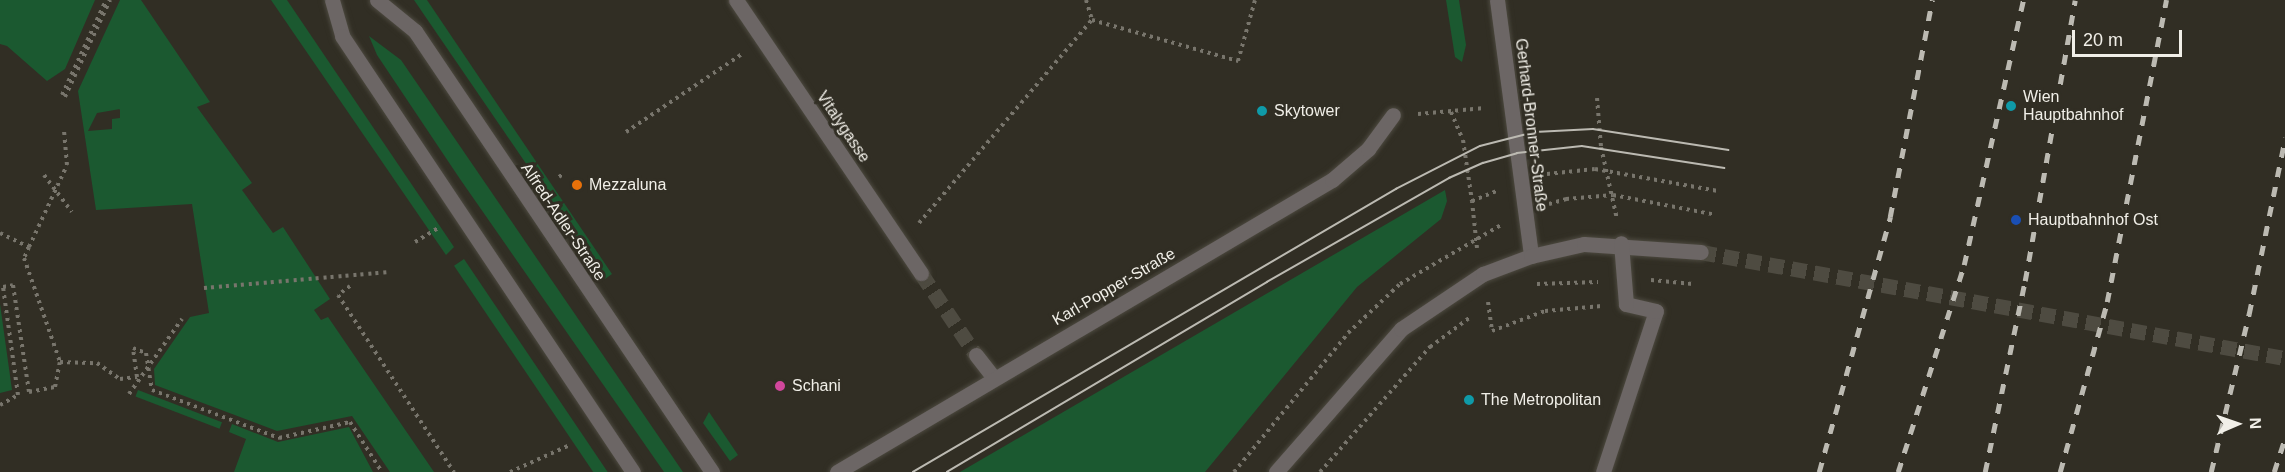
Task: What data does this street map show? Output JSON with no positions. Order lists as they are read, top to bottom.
{
  "streets": {
    "street": [
      "Gerhard-Bronner-Straße",
      "Vitalygasse",
      "Alfred-Adler-Straße",
      "Karl-Popper-Straße"
    ]
  },
  "places": [
    "Wien Hauptbahnhof",
    "Skytower",
    "Mezzaluna",
    "Hauptbahnhof Ost",
    "Schani",
    "The Metropolitan"
  ],
  "scale_bar": "20 m",
  "north": "right"
}
